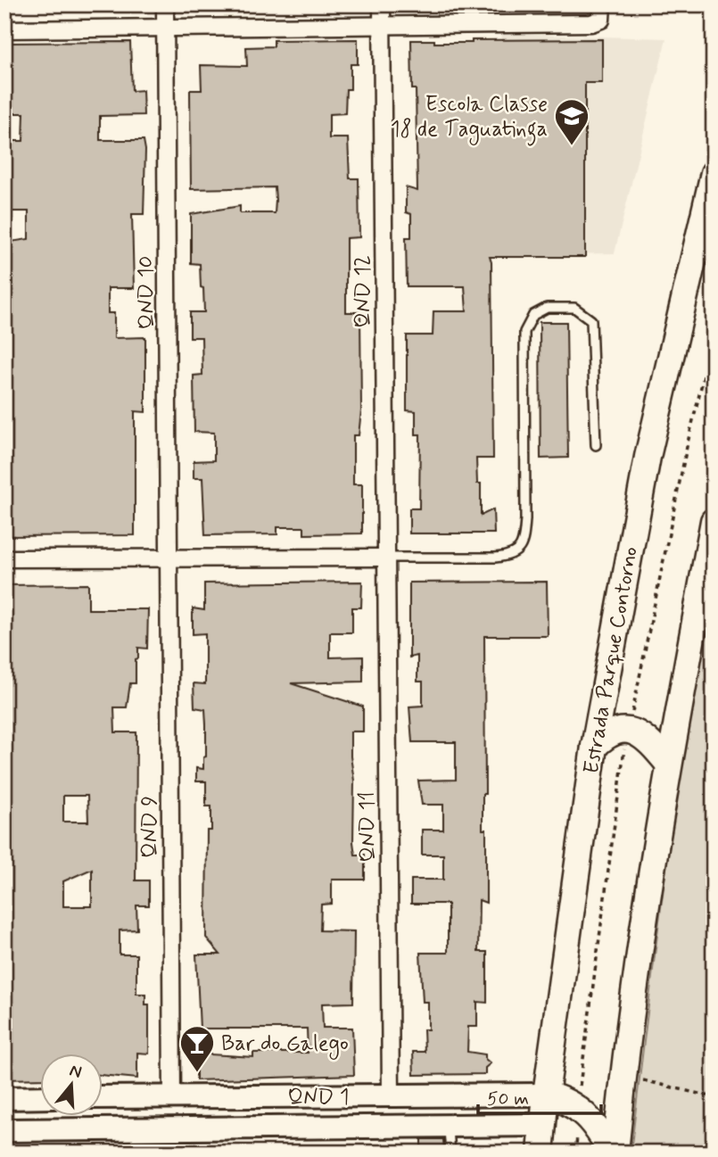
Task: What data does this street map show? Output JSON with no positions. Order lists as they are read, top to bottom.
{
  "streets": {
    "highway": ["Estrada Parque Contorno"],
    "main road": ["QND 1"],
    "street": [
      "QND 12",
      "QND 10",
      "QND 9",
      "QND 11"
    ]
  },
  "crossings": [
    ["QND 12", "QND 11"],
    ["QND 10", "QND 9"],
    ["Estrada Parque Contorno", "QND 1"],
    ["QND 9", "QND 1"],
    ["QND 11", "QND 1"]
  ],
  "places": {
    "school or university": ["Escola Classe 18 de Taguatinga"],
    "bar": ["Bar do Galego"]
  },
  "scale_bar": "50 m",
  "north": "top"
}
